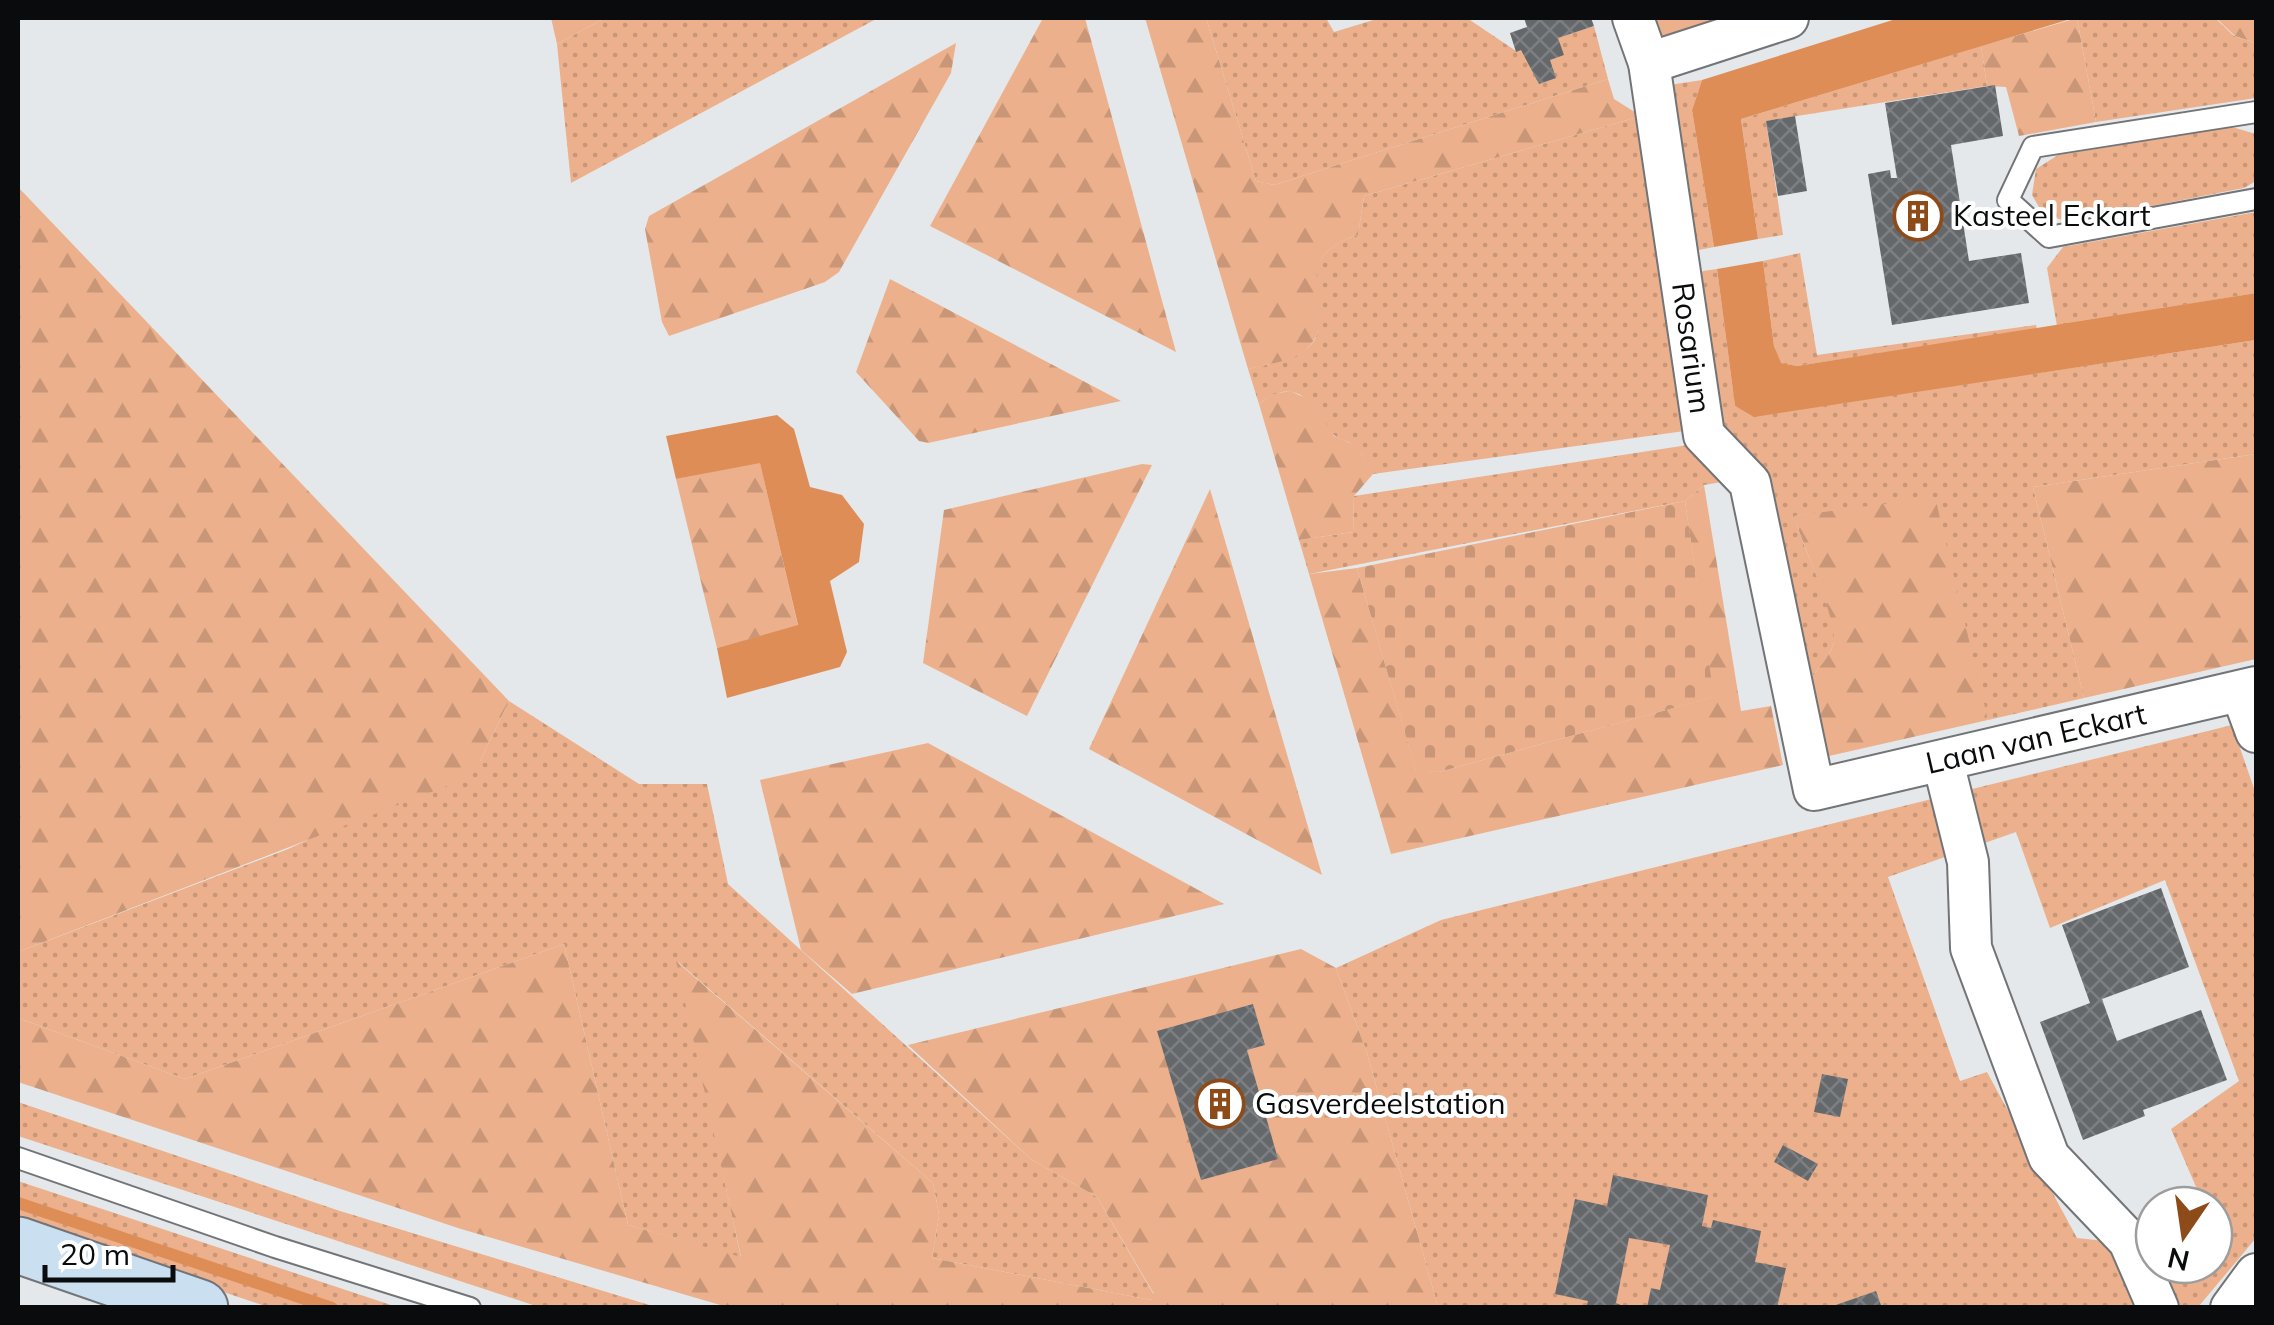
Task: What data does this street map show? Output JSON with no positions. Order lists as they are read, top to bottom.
{
  "streets": {
    "street": ["Rosarium", "Laan van Eckart"]
  },
  "crossings": [
    ["Rosarium", "Laan van Eckart"]
  ],
  "places": {
    "building": ["Kasteel Eckart", "Gasverdeelstation"]
  },
  "scale_bar": "20 m",
  "north": "bottom"
}
